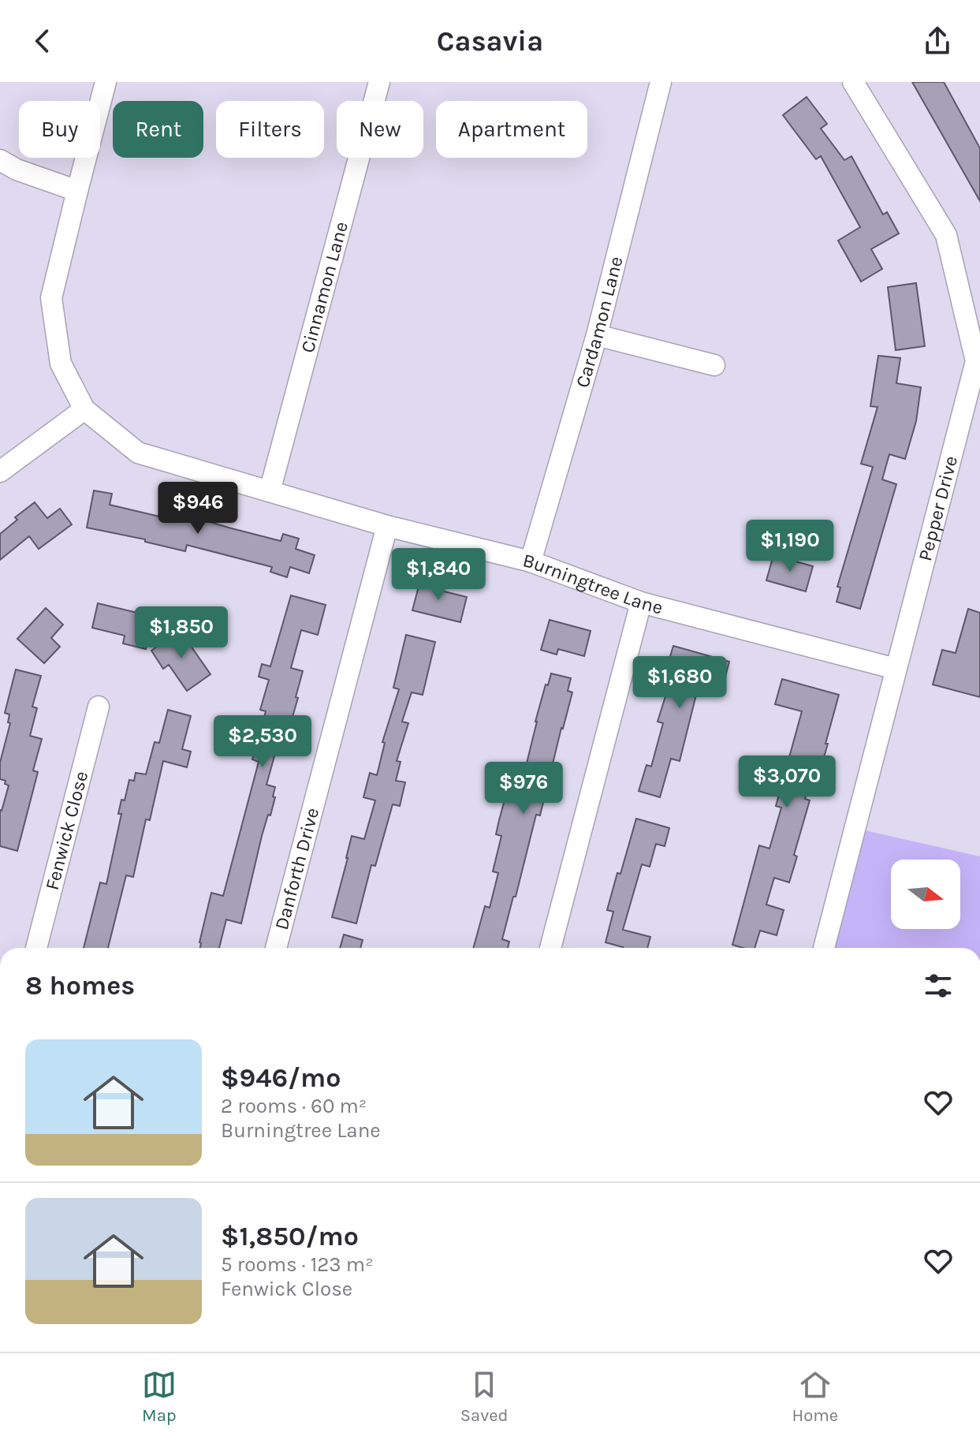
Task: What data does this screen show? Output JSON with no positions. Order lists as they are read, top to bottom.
{
  "streets": {
    "street": [
      "Cinnamon Lane",
      "Cardamon Lane",
      "Pepper Drive",
      "Burningtree Lane",
      "Fenwick Close",
      "Danforth Drive"
    ]
  },
  "crossings": [
    ["Cinnamon Lane", "Burningtree Lane"],
    ["Cardamon Lane", "Burningtree Lane"],
    ["Pepper Drive", "Burningtree Lane"],
    ["Burningtree Lane", "Danforth Drive"]
  ],
  "north": "right",
  "page": {
    "header": "Casavia",
    "chip": [
      "Buy",
      "Rent",
      "Filters",
      "New",
      "Apartment"
    ],
    "price": [
      "$946",
      "$1,190",
      "$1,840",
      "$1,850",
      "$1,680",
      "$2,530",
      "$3,070",
      "$976"
    ],
    "heading": "8 homes",
    "list": [
      {
        "name": "$946/mo",
        "note": "2 rooms · 60 m² · Burningtree Lane"
      },
      {
        "name": "$1,850/mo",
        "note": "5 rooms · 123 m² · Fenwick Close"
      }
    ],
    "tabs": ["Map", "Saved", "Home"]
  }
}
